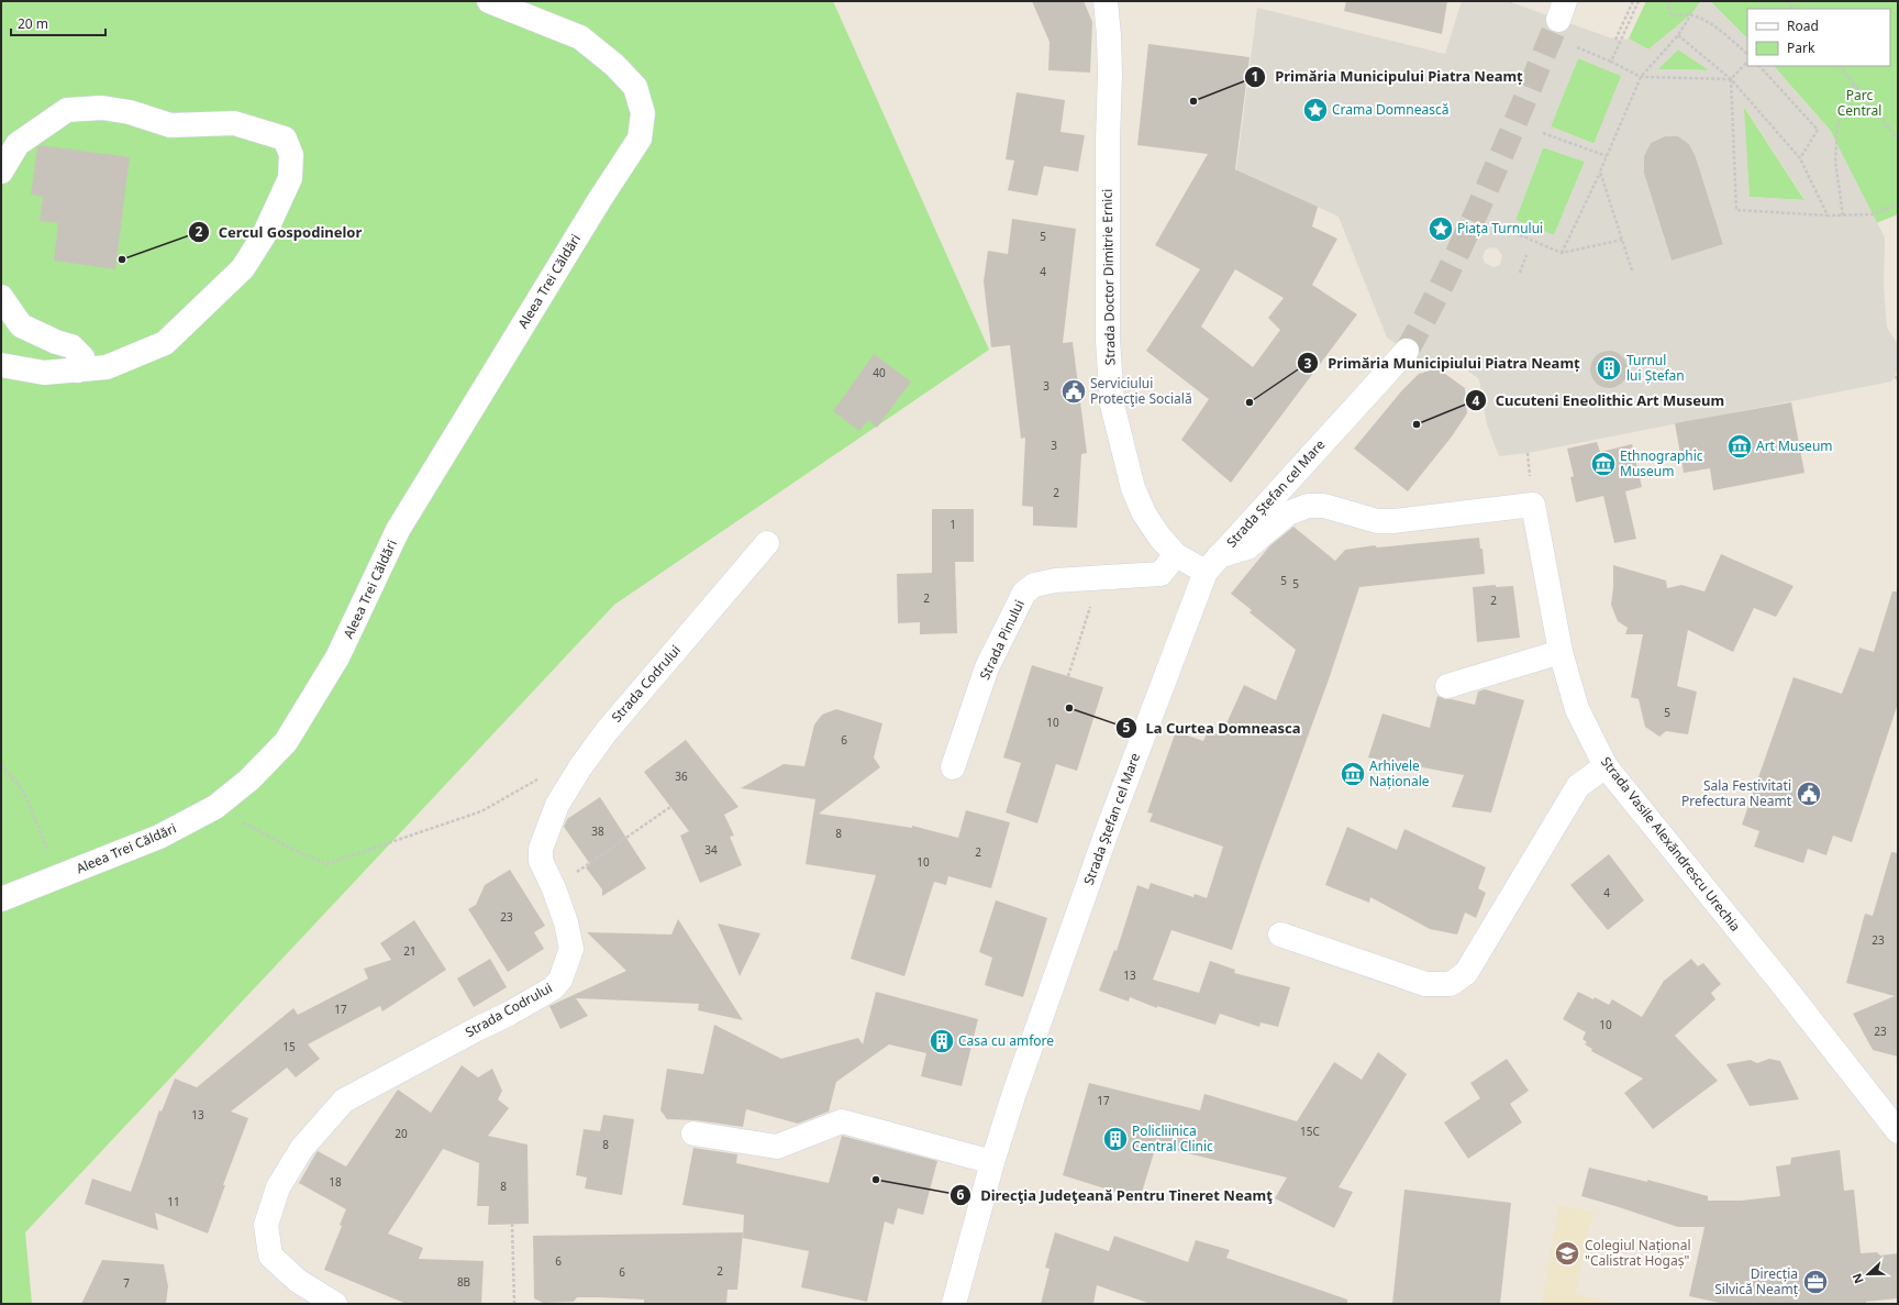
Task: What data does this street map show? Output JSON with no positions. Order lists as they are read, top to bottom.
{
  "streets": {
    "street": [
      "Strada Doctor Dimitrie Ernici",
      "Aleea Trei Căldări",
      "Strada Ștefan cel Mare",
      "Strada Pinului",
      "Strada Codrului",
      "Strada Vasile Alexăndrescu Urechia"
    ]
  },
  "crossings": [
    ["Strada Doctor Dimitrie Ernici", "Strada Ștefan cel Mare"],
    ["Strada Doctor Dimitrie Ernici", "Strada Pinului"],
    ["Strada Doctor Dimitrie Ernici", "Strada Vasile Alexăndrescu Urechia"],
    ["Strada Ștefan cel Mare", "Strada Vasile Alexăndrescu Urechia"]
  ],
  "parks": ["Parc Central"],
  "places": {
    "other": [
      "Primăria Municipului Piatra Neamț",
      "Cercul Gospodinelor",
      "Primăria Municipiului Piatra Neamț",
      "Cucuteni Eneolithic Art Museum",
      "La Curtea Domneasca",
      "Direcţia Judeţeană Pentru Tineret Neamţ"
    ],
    "place": ["Crama Domnească", "Piața Turnului"],
    "building": ["Turnul lui Ștefan", "Casa cu amfore", "Policliinica Central Clinic"],
    "public building": ["Serviciului Protecţie Socială", "Sala Festivitati Prefectura Neamt"],
    "museum": ["Art Museum", "Ethnographic Museum", "Arhivele Naționale"],
    "school or university": ["Colegiul Național \"Calistrat Hogaș\""],
    "office": ["Direcția Silvică Neamț"]
  },
  "house_numbers": [
    "5",
    "4",
    "40",
    "3",
    "3",
    "2",
    "1",
    "5",
    "5",
    "2",
    "2",
    "5",
    "10",
    "6",
    "36",
    "38",
    "8",
    "34",
    "2",
    "10",
    "4",
    "23",
    "23",
    "21",
    "13",
    "17",
    "10",
    "23",
    "15",
    "17",
    "13",
    "15C",
    "20",
    "8",
    "18",
    "8",
    "11",
    "6",
    "2",
    "6",
    "8B",
    "7"
  ],
  "legend": ["Road", "Park"],
  "scale_bar": "20 m",
  "north": "left"
}
